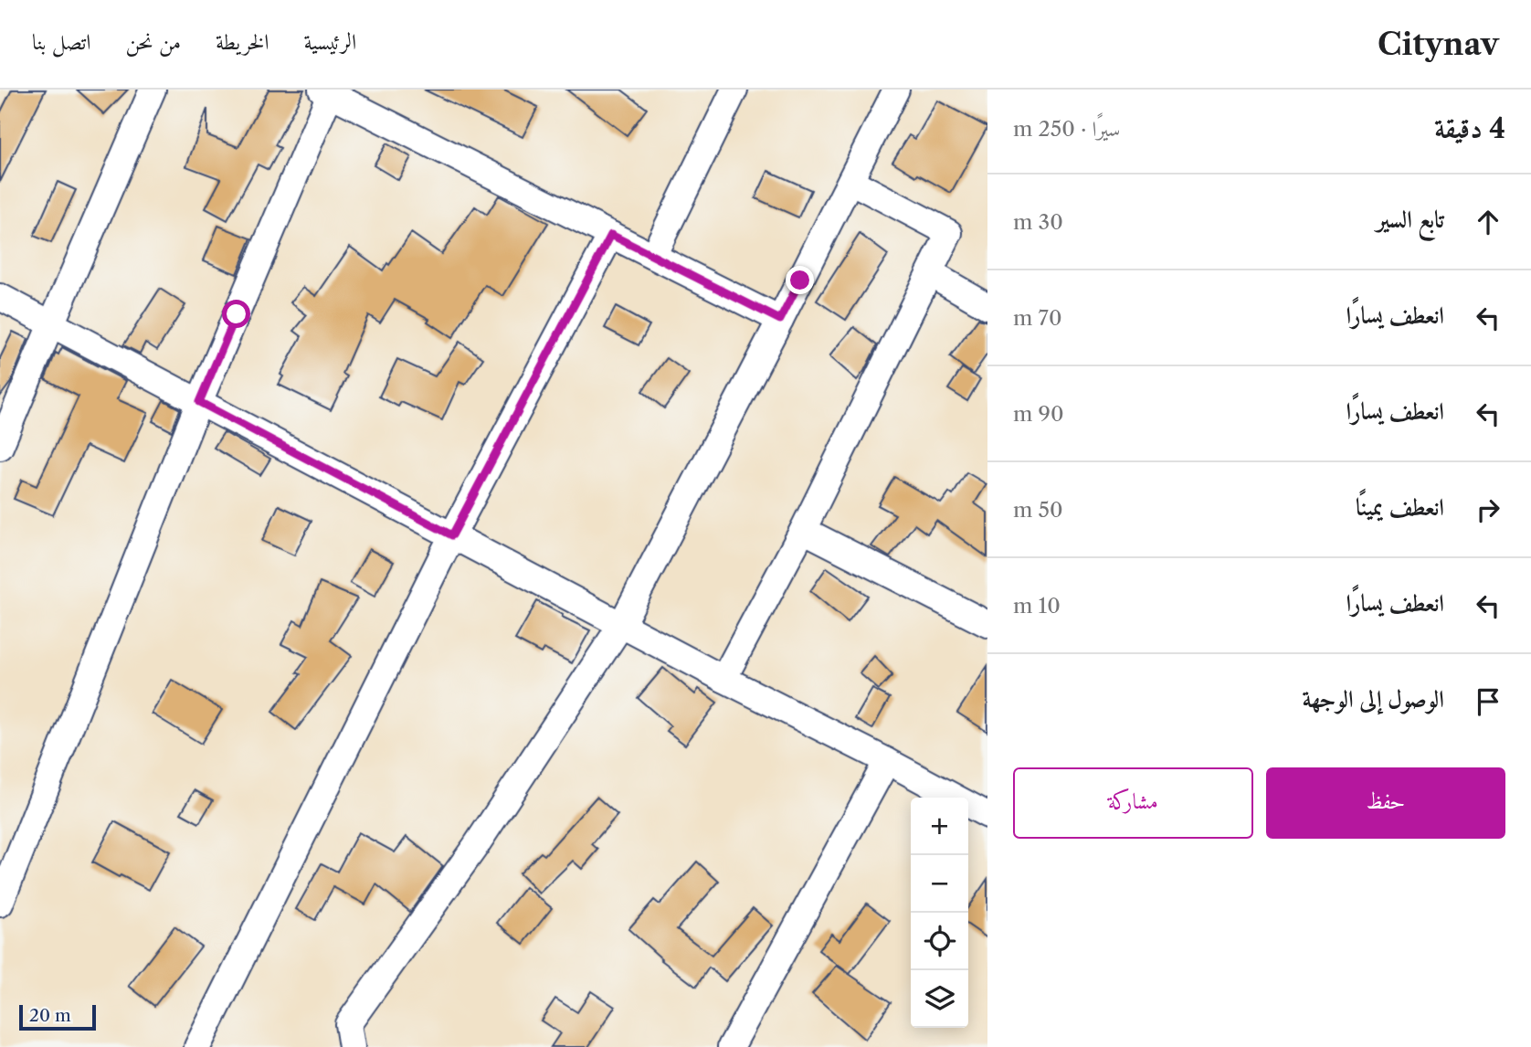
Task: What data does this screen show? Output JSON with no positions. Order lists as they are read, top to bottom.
{
  "scale_bar": "20 m",
  "page": {
    "header": "Citynav",
    "nav": [
      "الرئيسية",
      "الخريطة",
      "من نحن",
      "اتصل بنا"
    ],
    "heading": ["4 دقيقة", "سيرًا · 250 m"],
    "list": [
      ["تابع السير", "30 m"],
      ["انعطف يسارًا", "70 m"],
      ["انعطف يسارًا", "90 m"],
      ["انعطف يمينًا", "50 m"],
      ["انعطف يسارًا", "10 m"],
      "الوصول إلى الوجهة"
    ],
    "buttons": ["حفظ", "مشاركة"],
    "map_buttons": ["+", "−"],
    "scale": "20 m"
  }
}
